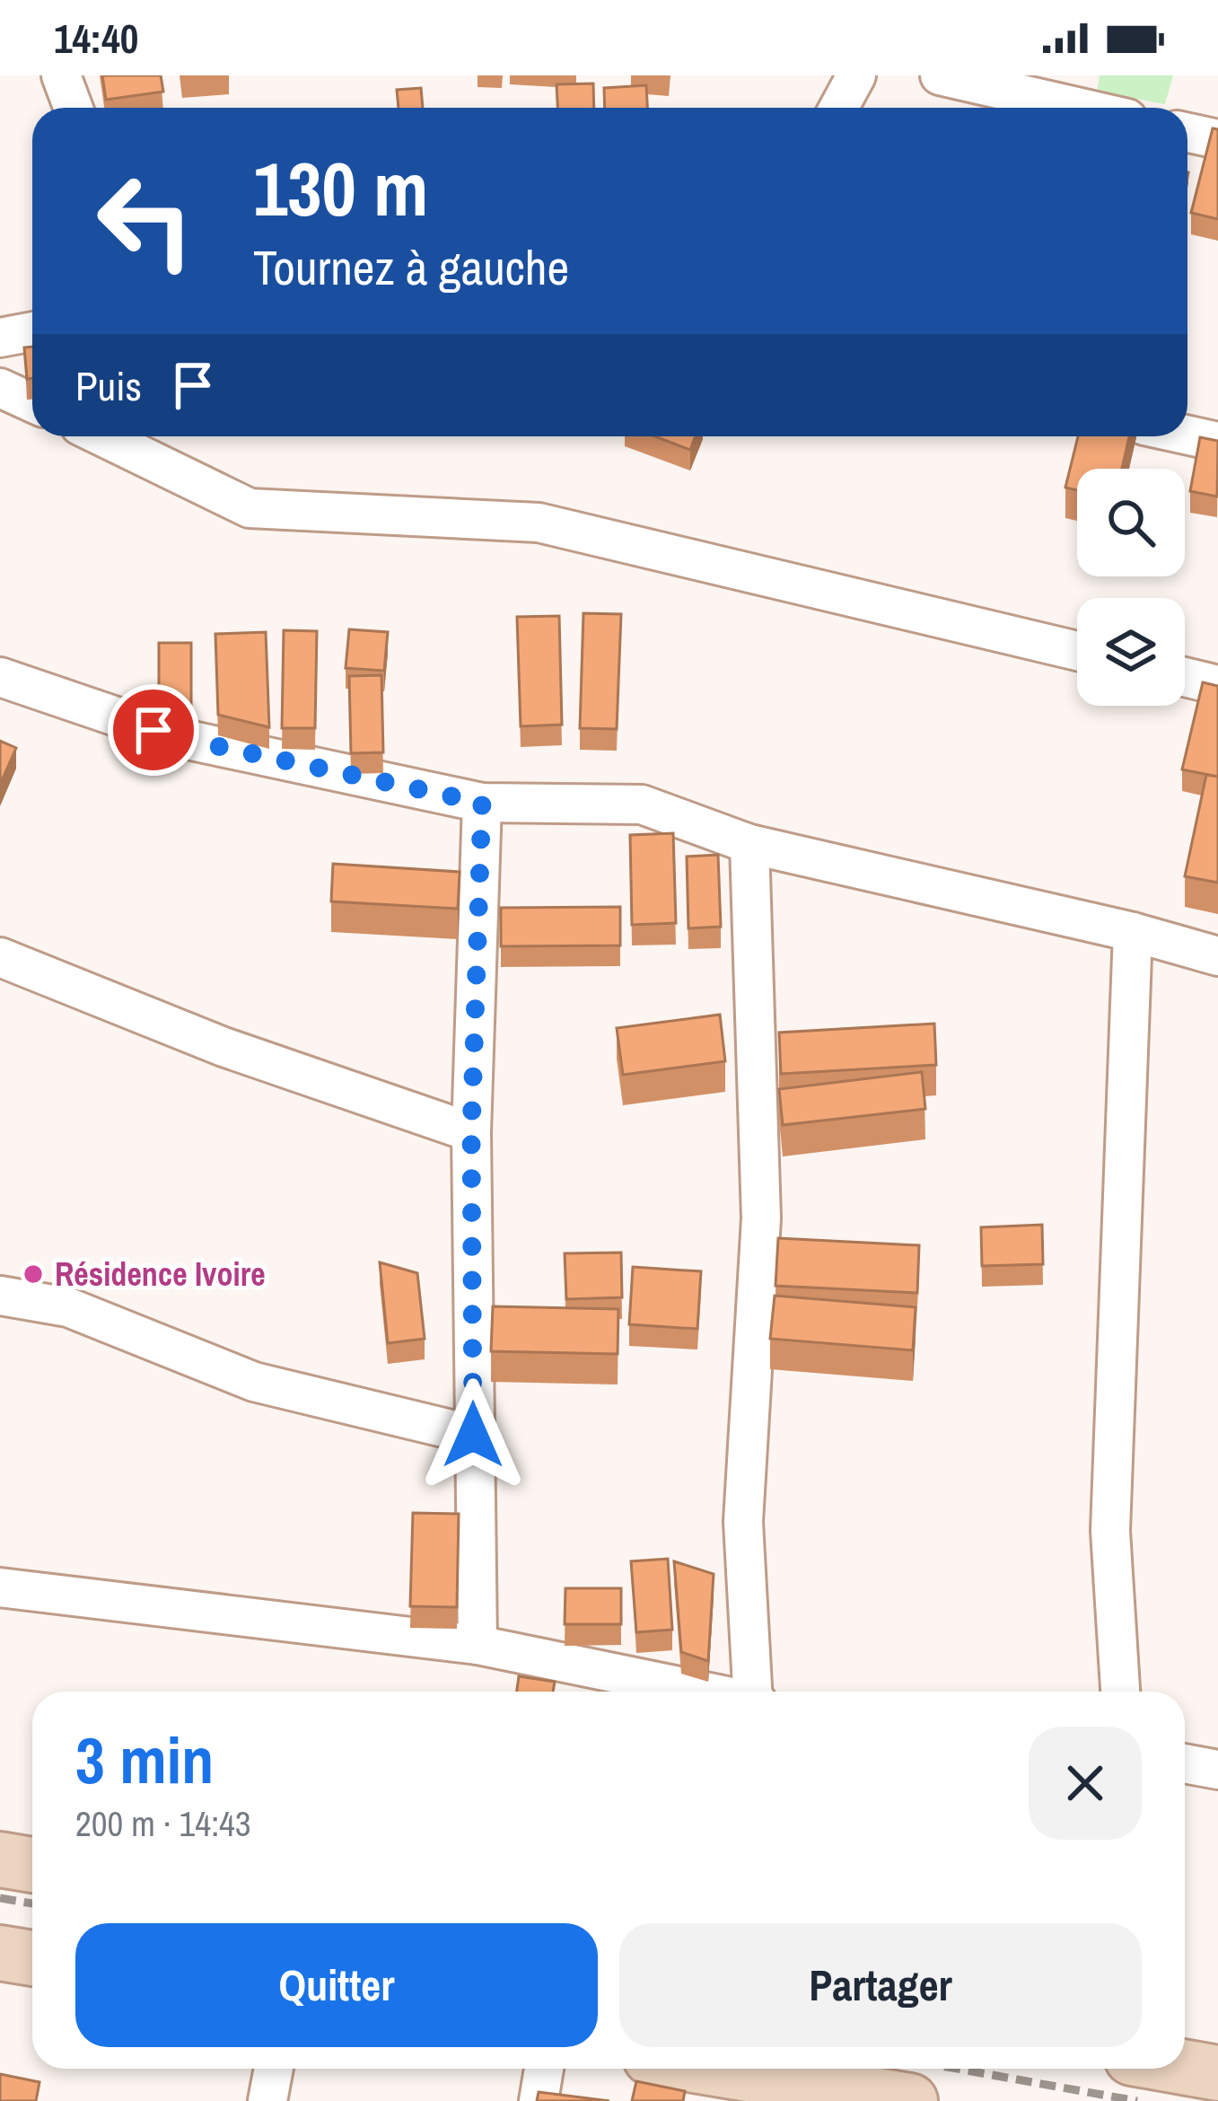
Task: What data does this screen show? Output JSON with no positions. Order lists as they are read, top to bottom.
{
  "places": ["Résidence Ivoire"],
  "page": {
    "status": "14:40",
    "turn": ["130 m", "Tournez à gauche"],
    "then": "Puis",
    "heading": ["3 min", "200 m · 14:43"],
    "buttons": ["Quitter", "Partager"]
  }
}
